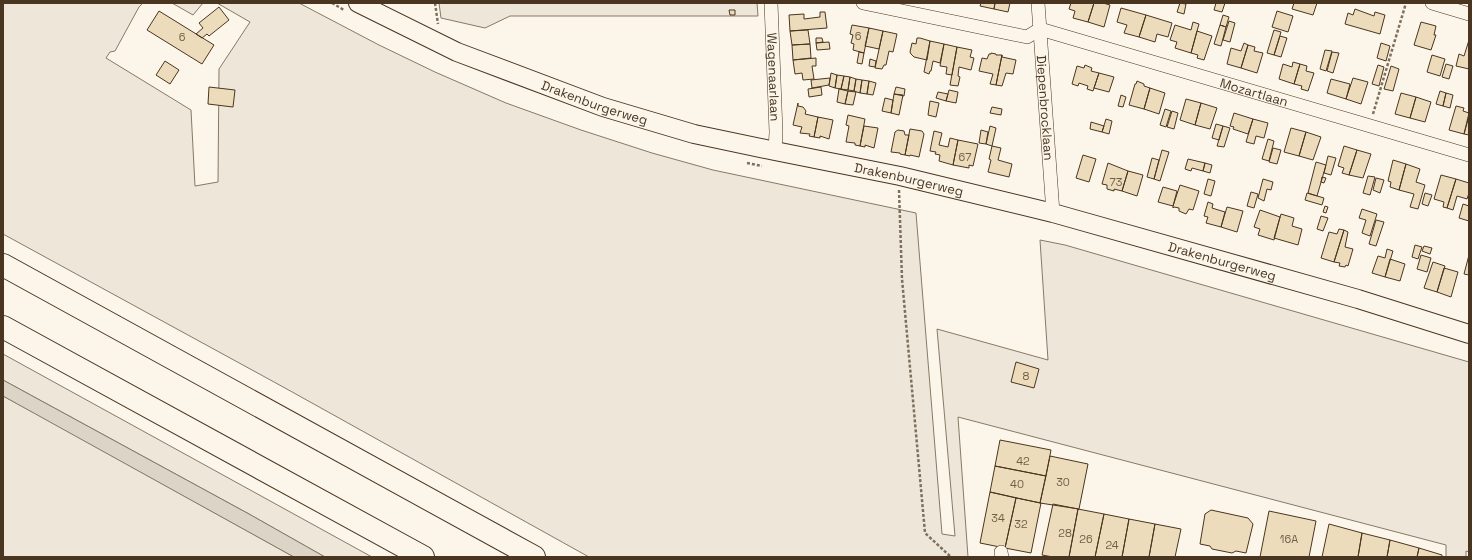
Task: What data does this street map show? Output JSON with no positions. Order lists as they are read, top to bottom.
{
  "streets": {
    "main road": ["Drakenburgerweg"],
    "street": ["Wagenaarlaan", "Mozartlaan", "Diepenbrocklaan"]
  },
  "crossings": [
    ["Wagenaarlaan", "Drakenburgerweg"],
    ["Mozartlaan", "Diepenbrocklaan"],
    ["Drakenburgerweg", "Diepenbrocklaan"]
  ],
  "house_numbers": [
    "6",
    "6",
    "67",
    "73",
    "8",
    "42",
    "30",
    "40",
    "34",
    "32",
    "28",
    "26",
    "16A",
    "24"
  ]
}
